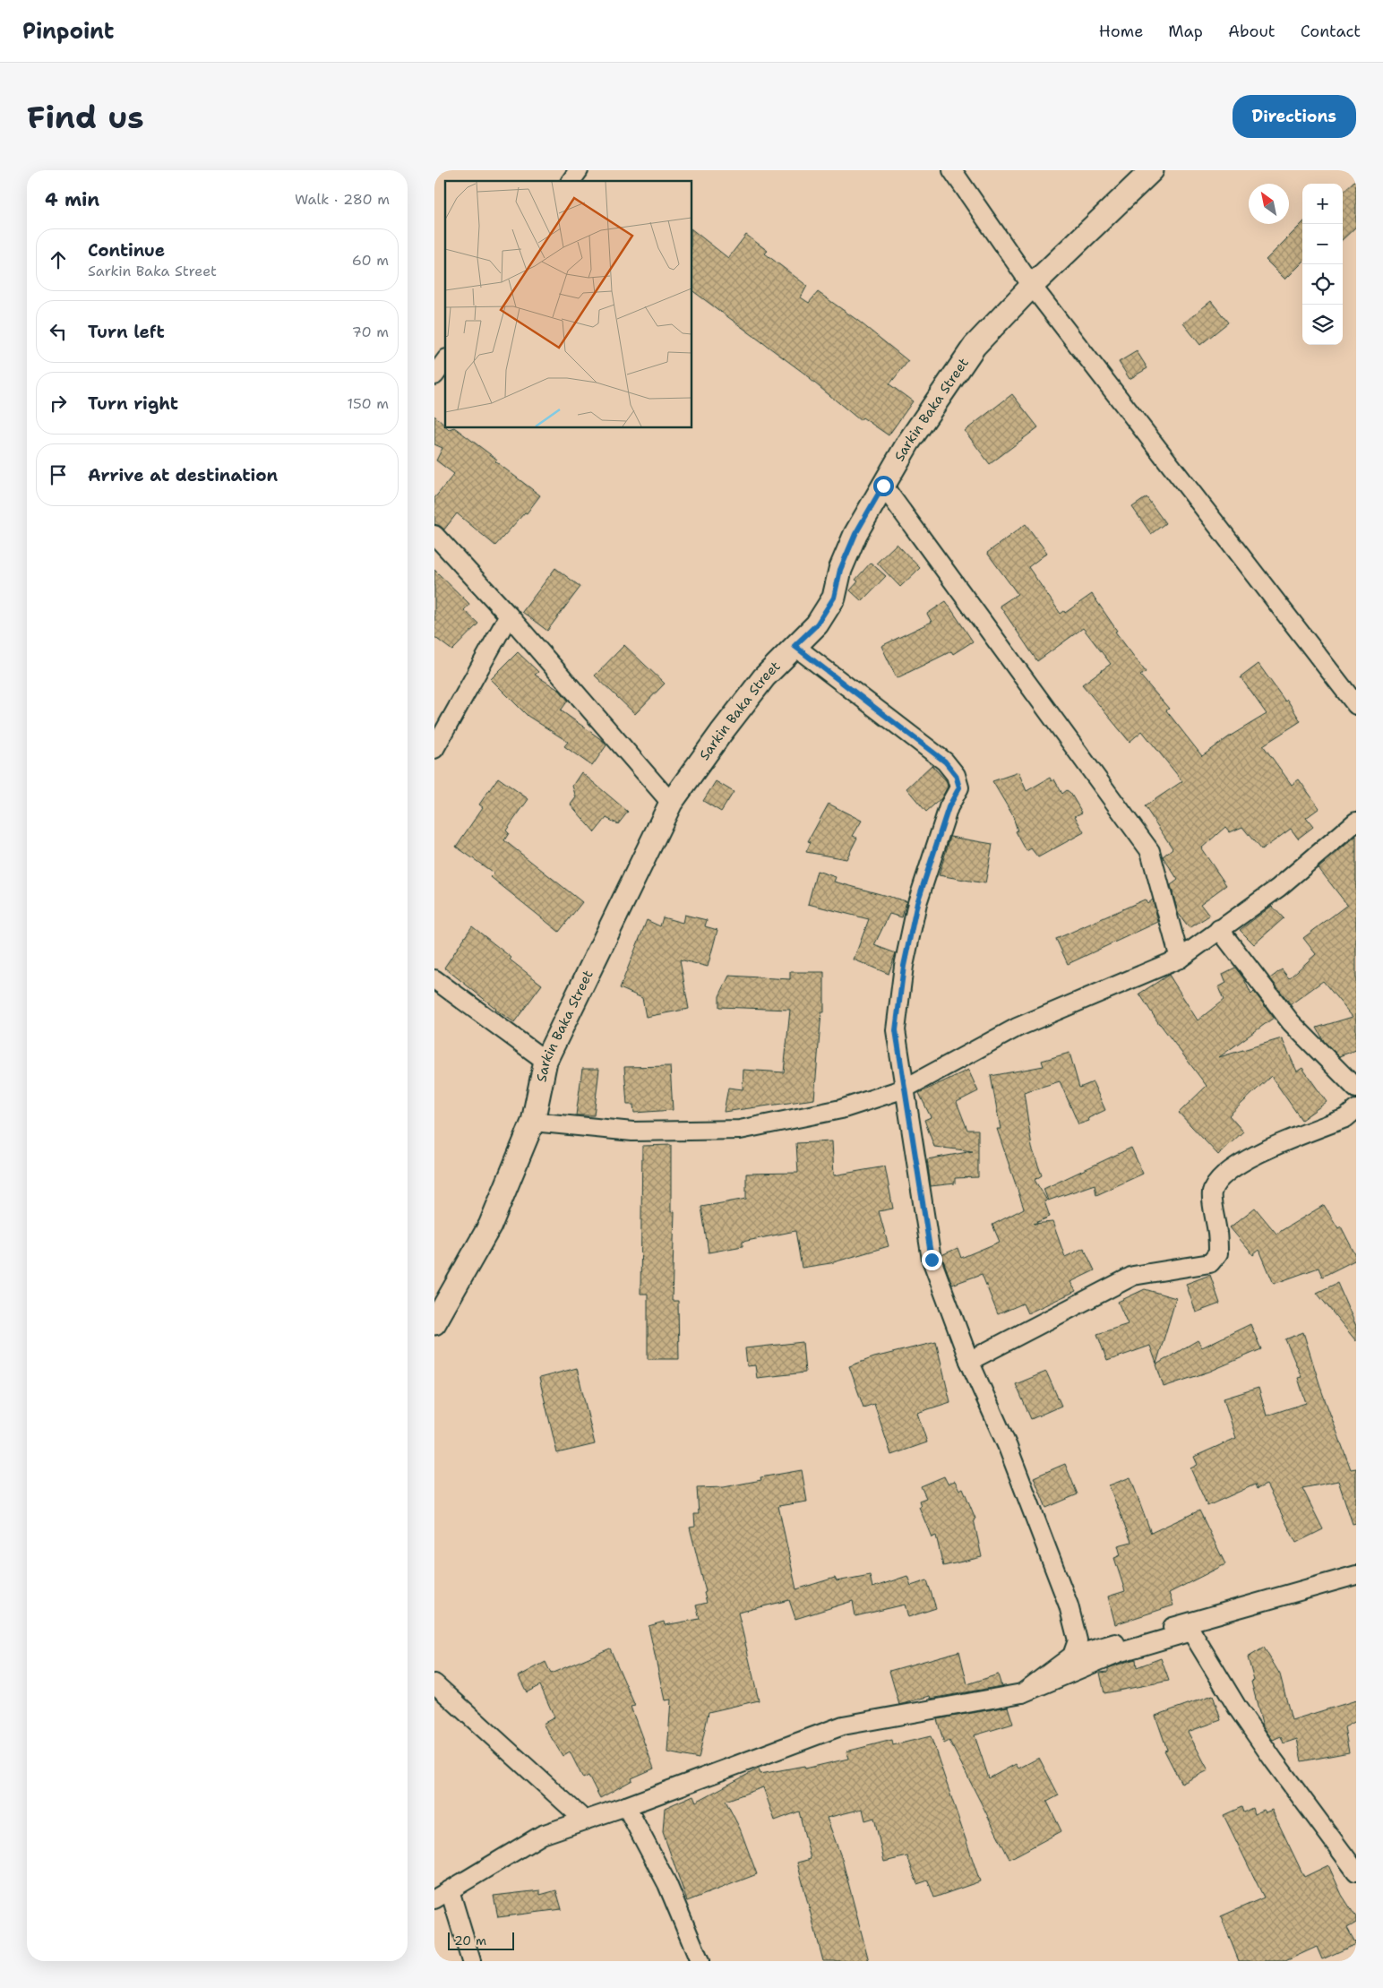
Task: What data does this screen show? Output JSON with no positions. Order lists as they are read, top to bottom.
{
  "streets": {
    "street": ["Sarkin Baka Street"]
  },
  "scale_bar": "20 m",
  "north": "top left",
  "page": {
    "header": "Pinpoint",
    "nav": [
      "Home",
      "Map",
      "About",
      "Contact"
    ],
    "buttons": "Directions",
    "title": "Find us",
    "heading": ["4 min", "Walk · 280 m"],
    "map_buttons": ["+", "−"],
    "list": [
      ["Continue", "Sarkin Baka Street", "60 m"],
      ["Turn left", "70 m"],
      ["Turn right", "150 m"],
      "Arrive at destination"
    ],
    "scale": "20 m"
  }
}
